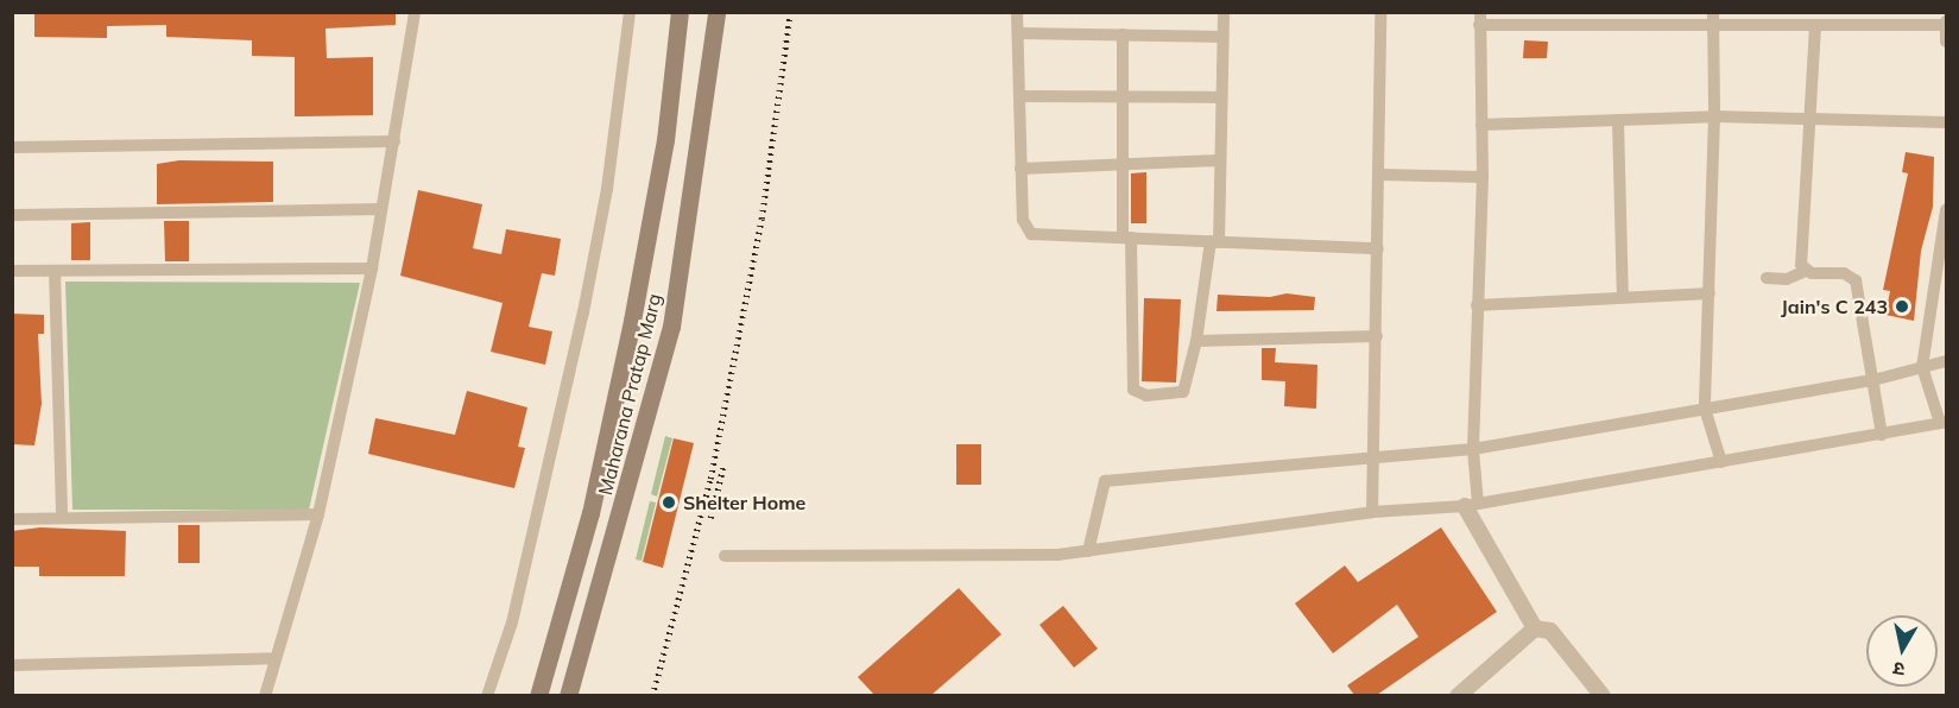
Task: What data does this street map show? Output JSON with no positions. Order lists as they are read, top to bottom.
{
  "streets": {
    "main road": ["Maharana Pratap Marg"]
  },
  "places": ["Jain's C 243", "Shelter Home"],
  "north": "bottom"
}
